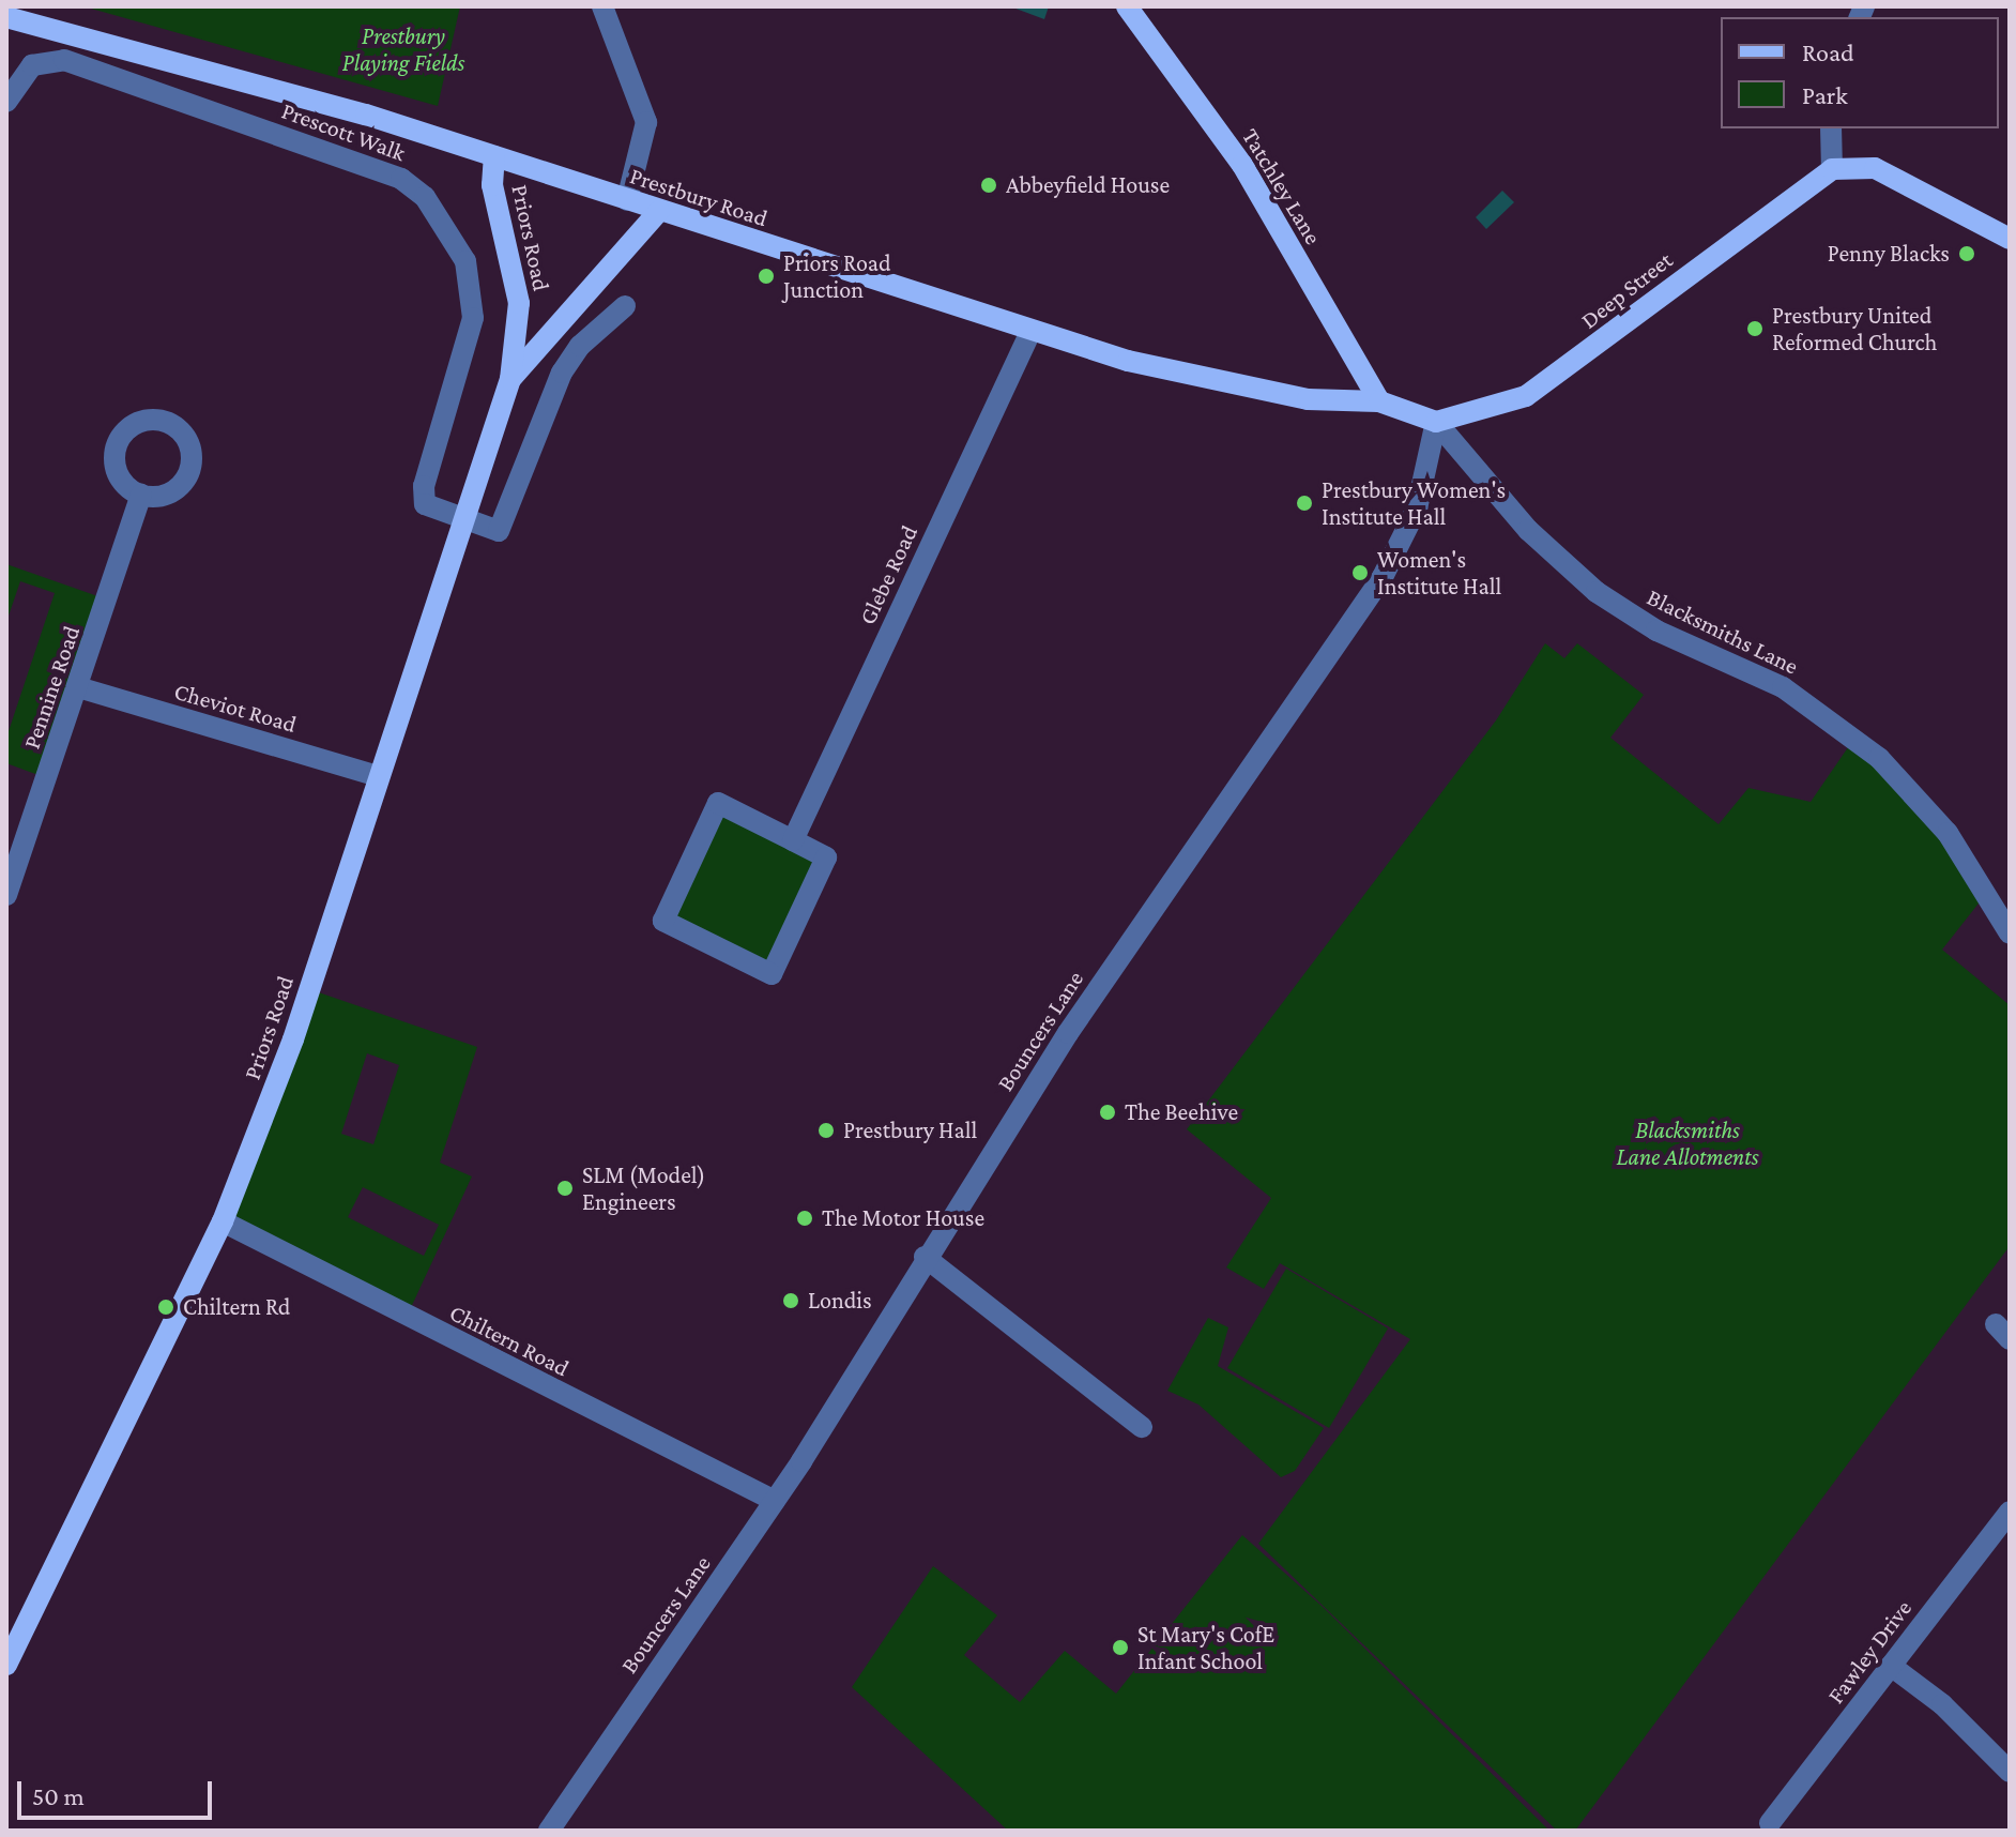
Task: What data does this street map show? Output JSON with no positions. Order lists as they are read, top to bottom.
{
  "streets": {
    "main road": [
      "Tatchley Lane",
      "Prestbury Road",
      "Priors Road",
      "Deep Street"
    ],
    "street": [
      "Prescott Walk",
      "Glebe Road",
      "Blacksmiths Lane",
      "Pennine Road",
      "Cheviot Road",
      "Bouncers Lane",
      "Chiltern Road",
      "Fawley Drive"
    ]
  },
  "crossings": [
    ["Prescott Walk", "Priors Road"],
    ["Tatchley Lane", "Prestbury Road"],
    ["Prestbury Road", "Priors Road"],
    ["Prestbury Road", "Deep Street"],
    ["Prestbury Road", "Glebe Road"],
    ["Prestbury Road", "Blacksmiths Lane"],
    ["Prestbury Road", "Bouncers Lane"],
    ["Priors Road", "Cheviot Road"],
    ["Priors Road", "Chiltern Road"],
    ["Deep Street", "Blacksmiths Lane"],
    ["Deep Street", "Bouncers Lane"],
    ["Blacksmiths Lane", "Bouncers Lane"],
    ["Pennine Road", "Cheviot Road"],
    ["Bouncers Lane", "Chiltern Road"]
  ],
  "parks": ["Prestbury Playing Fields", "Blacksmiths Lane Allotments"],
  "places": [
    "Abbeyfield House",
    "Penny Blacks",
    "Priors Road Junction",
    "Prestbury United Reformed Church",
    "Prestbury Women's Institute Hall",
    "Women's Institute Hall",
    "The Beehive",
    "Prestbury Hall",
    "SLM (Model) Engineers",
    "The Motor House",
    "Londis",
    "Chiltern Rd",
    "St Mary's CofE Infant School"
  ],
  "legend": ["Road", "Park"],
  "scale_bar": "50 m"
}
